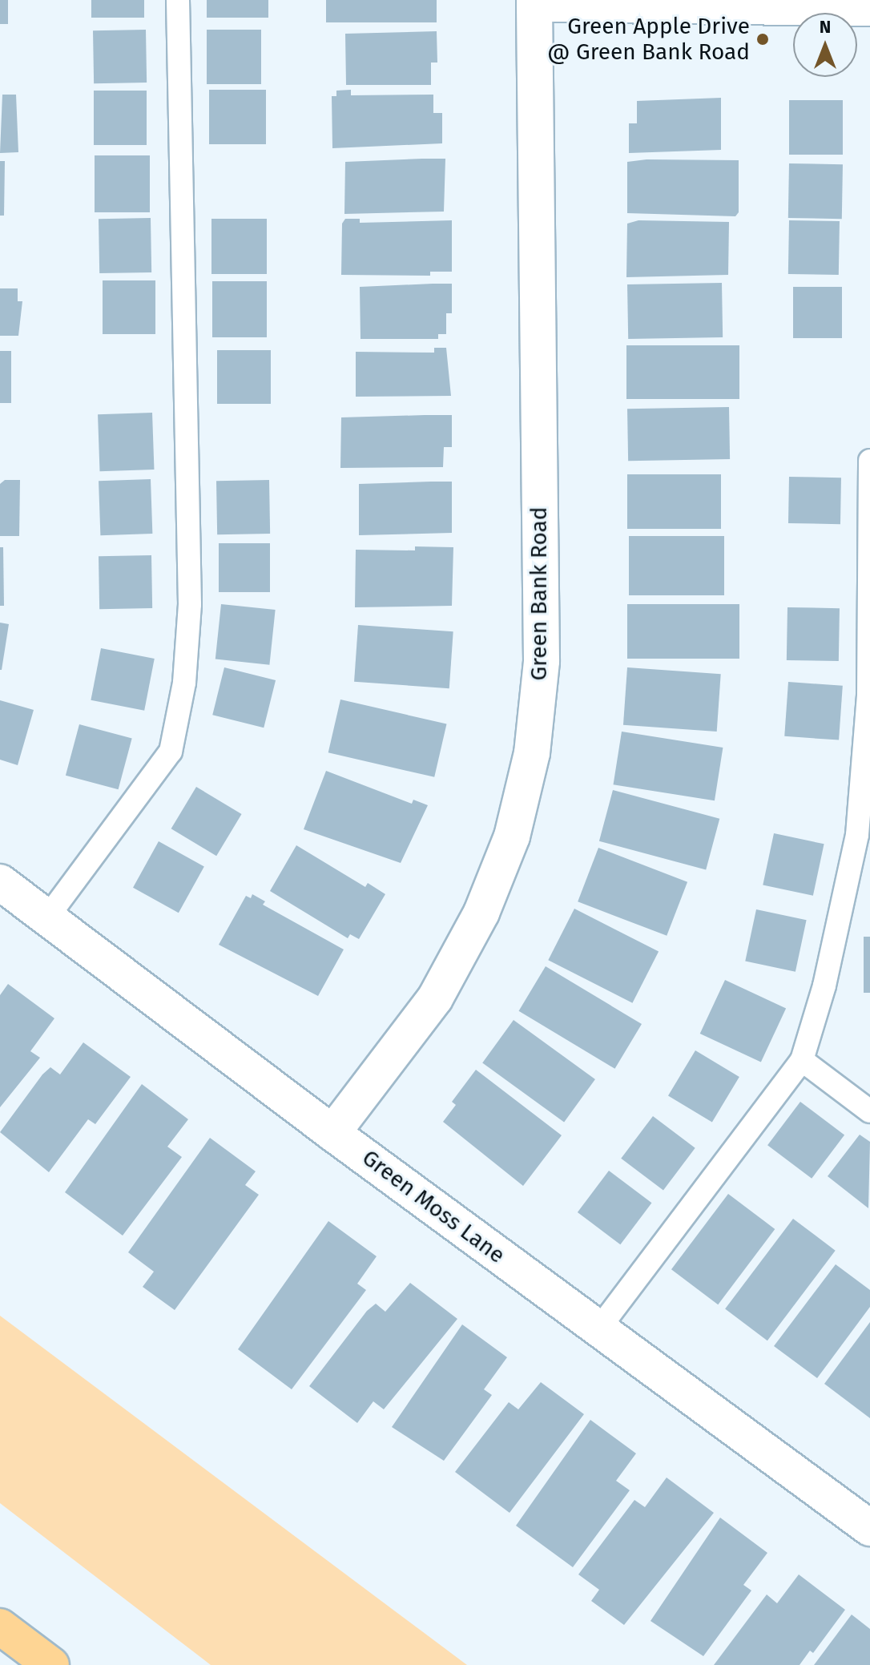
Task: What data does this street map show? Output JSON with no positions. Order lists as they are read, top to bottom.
{
  "streets": {
    "street": ["Green Bank Road", "Green Moss Lane"]
  },
  "crossings": [
    ["Green Bank Road", "Green Moss Lane"]
  ],
  "places": ["Green Apple Drive @ Green Bank Road"],
  "north": "top"
}
